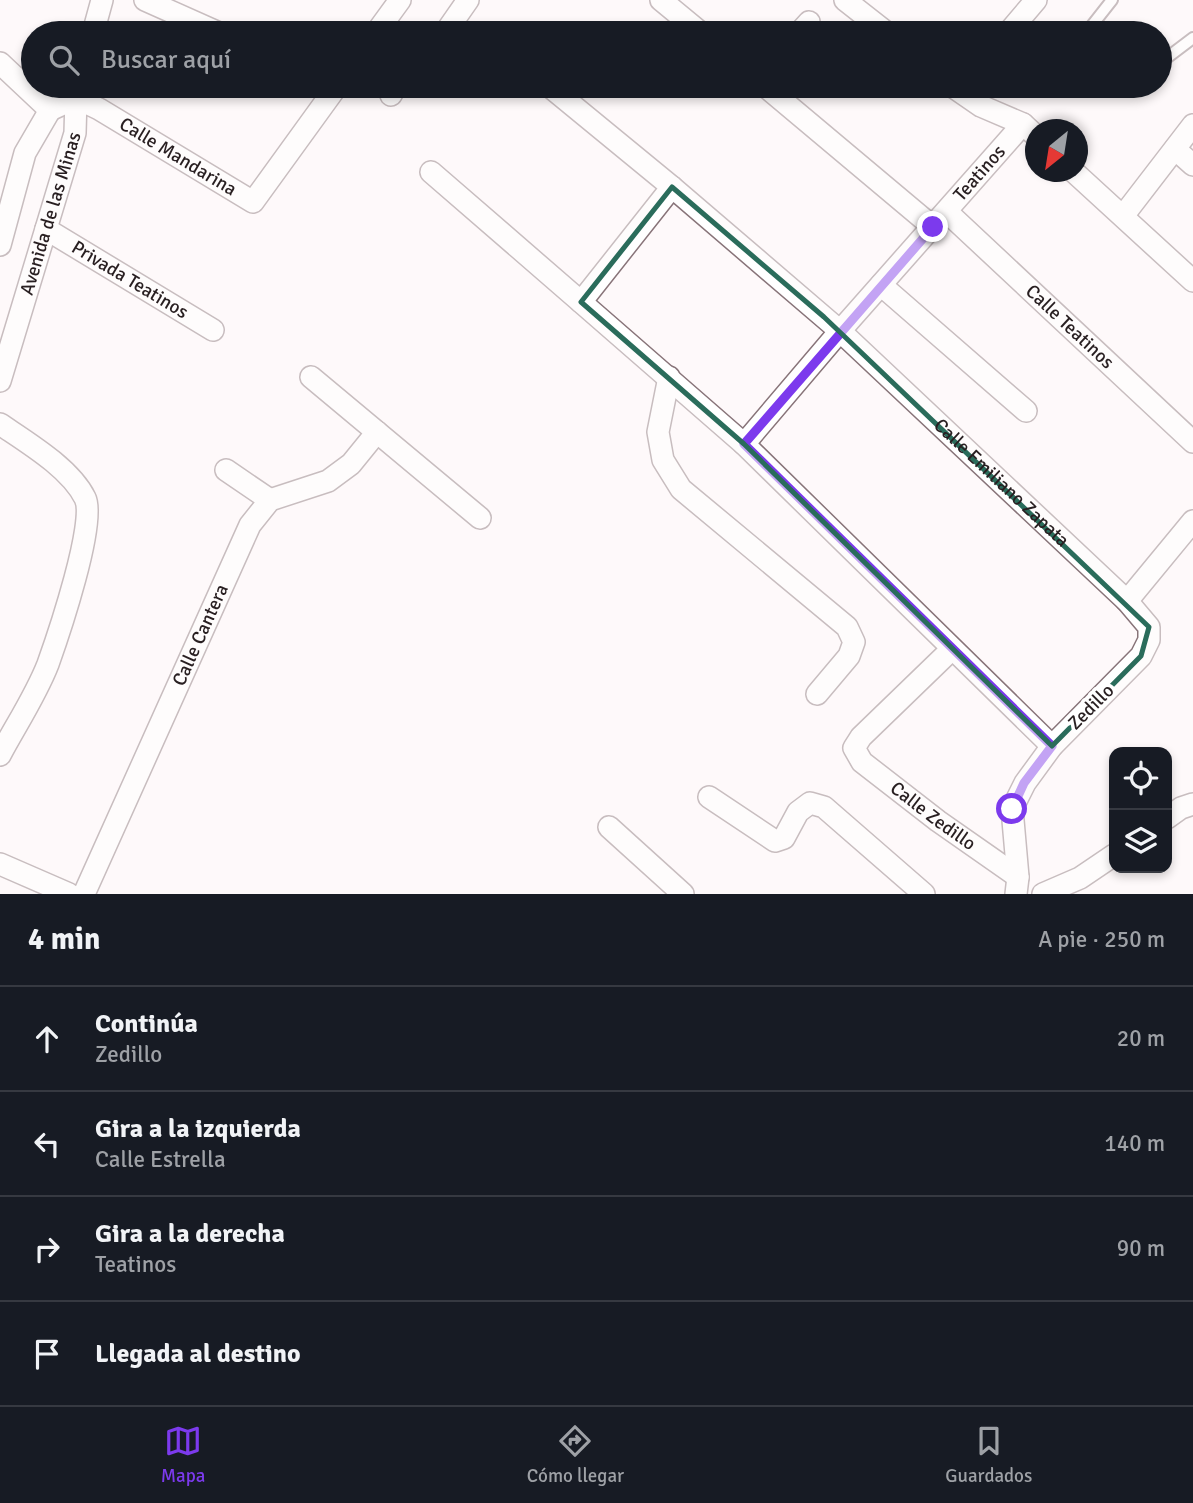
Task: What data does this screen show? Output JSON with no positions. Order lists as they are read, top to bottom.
{
  "streets": {
    "street": [
      "Calle Mandarina",
      "Teatinos",
      "Avenida de las Minas",
      "Privada Teatinos",
      "Calle Teatinos",
      "Calle Emiliano Zapata",
      "Calle Cantera",
      "Zedillo",
      "Calle Zedillo"
    ]
  },
  "crossings": [
    ["Teatinos", "Calle Teatinos"],
    ["Teatinos", "Calle Emiliano Zapata"],
    ["Avenida de las Minas", "Privada Teatinos"],
    ["Calle Emiliano Zapata", "Zedillo"],
    ["Zedillo", "Calle Zedillo"]
  ],
  "north": "bottom left",
  "page": {
    "search": "Buscar aquí",
    "heading": ["4 min", "A pie · 250 m"],
    "list": [
      ["Continúa", "Zedillo", "20 m"],
      ["Gira a la izquierda", "Calle Estrella", "140 m"],
      ["Gira a la derecha", "Teatinos", "90 m"],
      "Llegada al destino"
    ],
    "nav": ["Mapa", "Cómo llegar", "Guardados"]
  }
}
